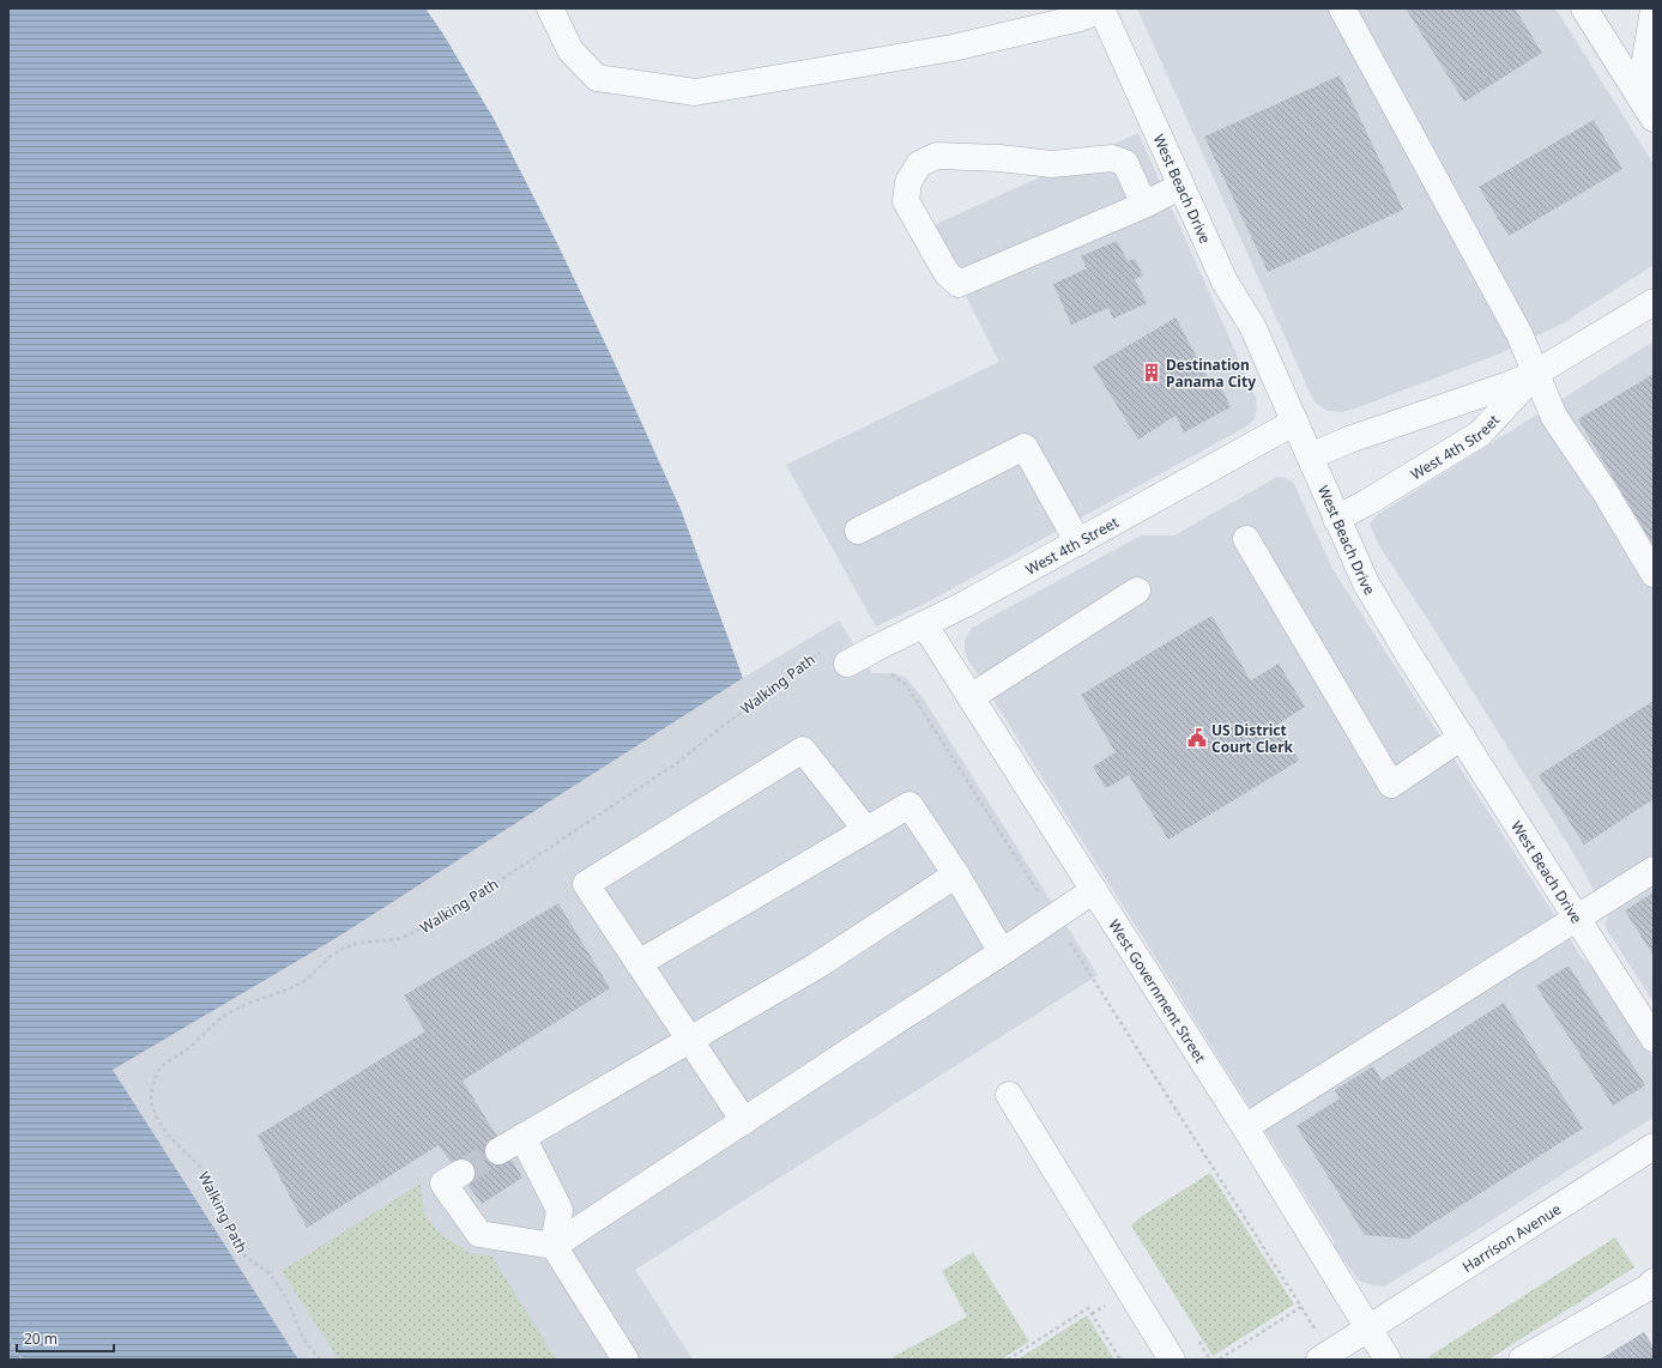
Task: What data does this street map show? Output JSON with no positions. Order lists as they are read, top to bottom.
{
  "streets": {
    "street": [
      "West Beach Drive",
      "West 4th Street",
      "West Government Street",
      "Harrison Avenue"
    ],
    "path": ["Walking Path"]
  },
  "crossings": [
    ["West Beach Drive", "West 4th Street"],
    ["West 4th Street", "West Government Street"],
    ["West Government Street", "Harrison Avenue"]
  ],
  "places": {
    "building": ["Destination Panama City"],
    "public building": ["US District Court Clerk"]
  },
  "scale_bar": "20 m"
}
